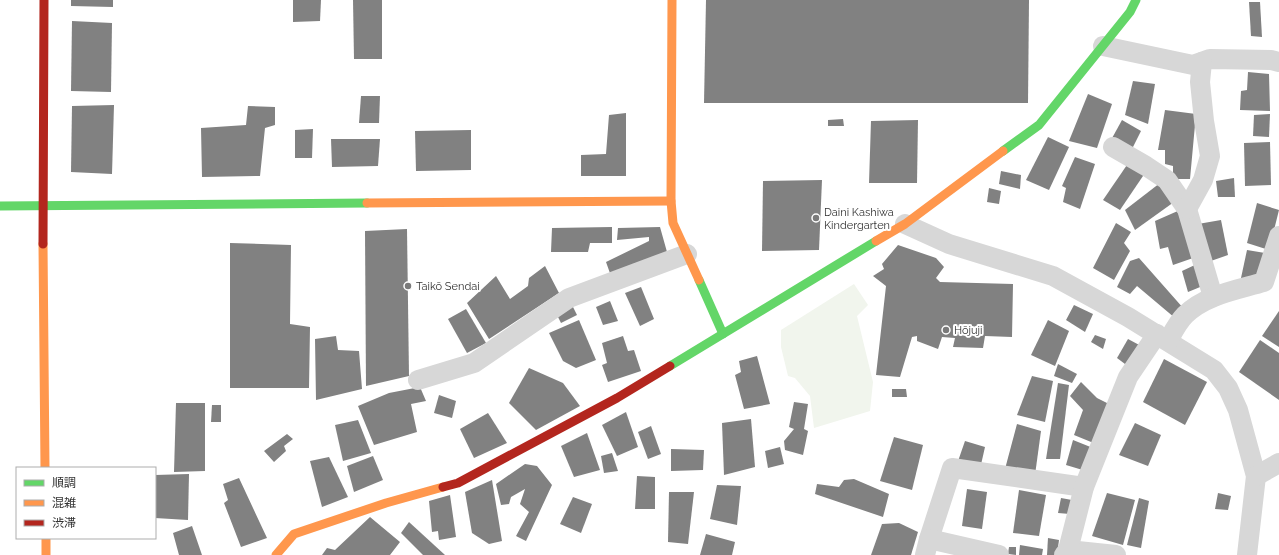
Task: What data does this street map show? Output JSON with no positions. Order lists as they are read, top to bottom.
{
  "places": ["Daini Kashiwa Kindergarten", "Taikō Sendai", "Hōjuji"],
  "legend": ["順調", "混雑", "渋滞"]
}
